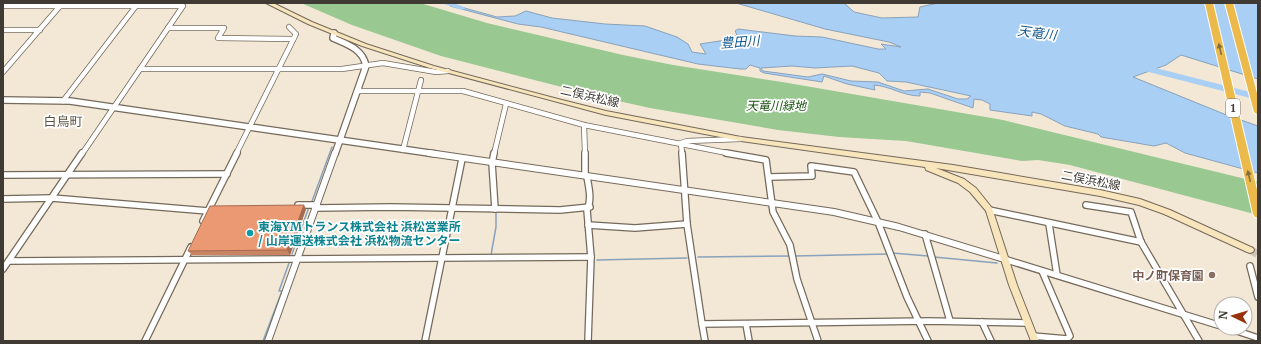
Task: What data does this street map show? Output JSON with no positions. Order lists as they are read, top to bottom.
{
  "streets": {
    "highway": ["1"],
    "main road": ["二俣浜松線"]
  },
  "districts": ["白鳥町"],
  "water": ["天竜川", "豊田川"],
  "parks": ["天竜川緑地"],
  "places": ["東海YMトランス株式会社 浜松営業所 / 山岸運送株式会社 浜松物流センター", "中ノ町保育園"],
  "north": "left"
}
